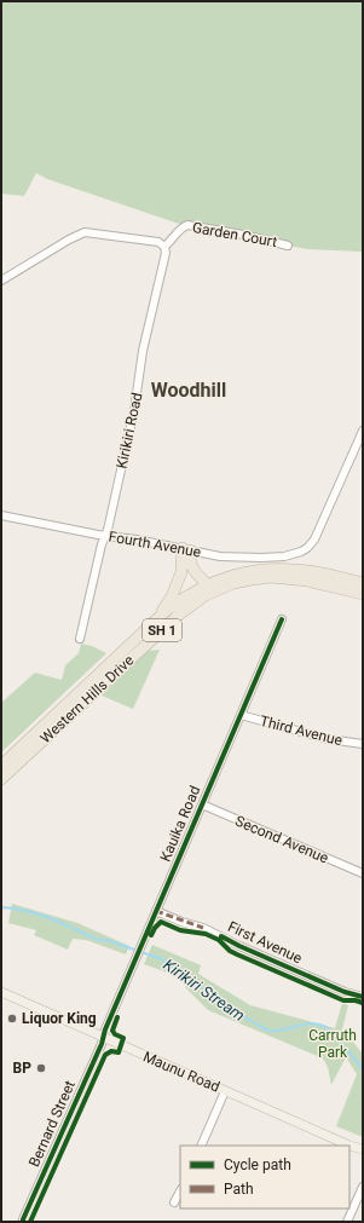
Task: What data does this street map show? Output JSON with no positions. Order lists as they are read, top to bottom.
{
  "streets": {
    "highway": ["SH 1", "Western Hills Drive"],
    "main road": ["Maunu Road"],
    "street": [
      "Garden Court",
      "Kirikiri Road",
      "Fourth Avenue",
      "Third Avenue",
      "Kauika Road",
      "Second Avenue",
      "First Avenue",
      "Bernard Street"
    ]
  },
  "crossings": [
    ["Garden Court", "Kirikiri Road"],
    ["Kirikiri Road", "Fourth Avenue"],
    ["Third Avenue", "Kauika Road"],
    ["Kauika Road", "Second Avenue"],
    ["Kauika Road", "First Avenue"],
    ["Kauika Road", "Maunu Road"],
    ["Kauika Road", "Bernard Street"],
    ["Maunu Road", "Bernard Street"]
  ],
  "districts": ["Woodhill"],
  "water": ["Kirikiri Stream"],
  "parks": ["Carruth Park"],
  "places": ["Liquor King", "BP"],
  "legend": ["Cycle path", "Path"]
}
